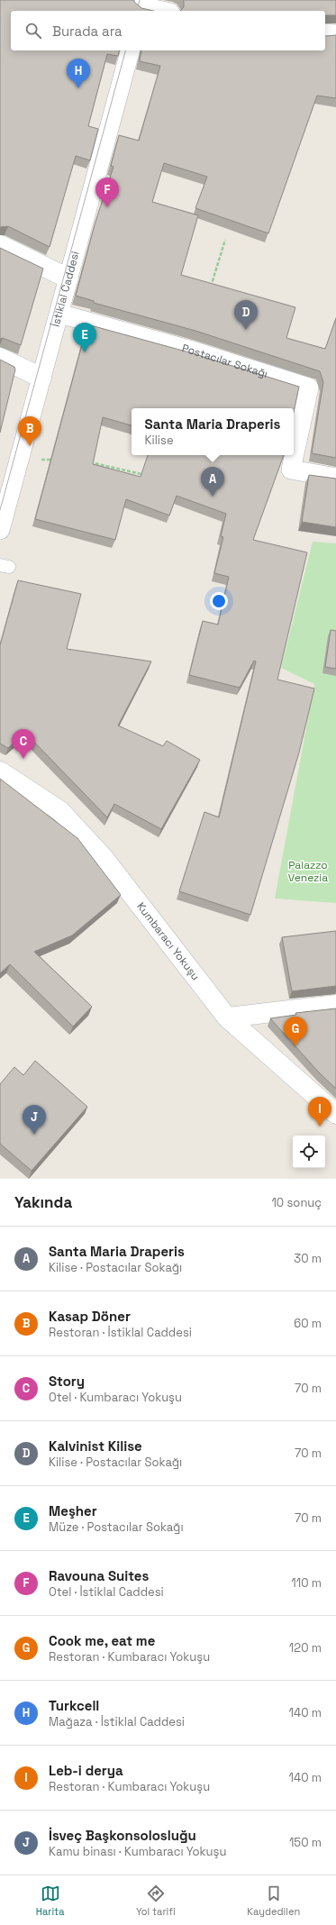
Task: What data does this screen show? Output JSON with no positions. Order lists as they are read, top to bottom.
{
  "streets": {
    "street": ["İstiklal Caddesi", "Postacılar Sokağı", "Kumbaracı Yokuşu"]
  },
  "crossings": [
    ["İstiklal Caddesi", "Postacılar Sokağı"]
  ],
  "parks": ["Palazzo Venezia"],
  "page": {
    "search": "Burada ara",
    "pins": [
      "H",
      "F",
      "D",
      "E",
      "B",
      "A",
      "C",
      "G",
      "I",
      "J"
    ],
    "popup": ["Santa Maria Draperis", "Kilise"],
    "heading": ["Yakında", "10 sonuç"],
    "list": [
      {
        "mark": "A",
        "name": "Santa Maria Draperis",
        "note": "Kilise · Postacılar Sokağı",
        "value": "30 m"
      },
      {
        "mark": "B",
        "name": "Kasap Döner",
        "note": "Restoran · İstiklal Caddesi",
        "value": "60 m"
      },
      {
        "mark": "C",
        "name": "Story",
        "note": "Otel · Kumbaracı Yokuşu",
        "value": "70 m"
      },
      {
        "mark": "D",
        "name": "Kalvinist Kilise",
        "note": "Kilise · Postacılar Sokağı",
        "value": "70 m"
      },
      {
        "mark": "E",
        "name": "Meşher",
        "note": "Müze · Postacılar Sokağı",
        "value": "70 m"
      },
      {
        "mark": "F",
        "name": "Ravouna Suites",
        "note": "Otel · İstiklal Caddesi",
        "value": "110 m"
      },
      {
        "mark": "G",
        "name": "Cook me, eat me",
        "note": "Restoran · Kumbaracı Yokuşu",
        "value": "120 m"
      },
      {
        "mark": "H",
        "name": "Turkcell",
        "note": "Mağaza · İstiklal Caddesi",
        "value": "140 m"
      },
      {
        "mark": "I",
        "name": "Leb-i derya",
        "note": "Restoran · Kumbaracı Yokuşu",
        "value": "140 m"
      },
      {
        "mark": "J",
        "name": "İsveç Başkonsolosluğu",
        "note": "Kamu binası · Kumbaracı Yokuşu",
        "value": "150 m"
      }
    ],
    "nav": ["Harita", "Yol tarifi", "Kaydedilen"]
  }
}
